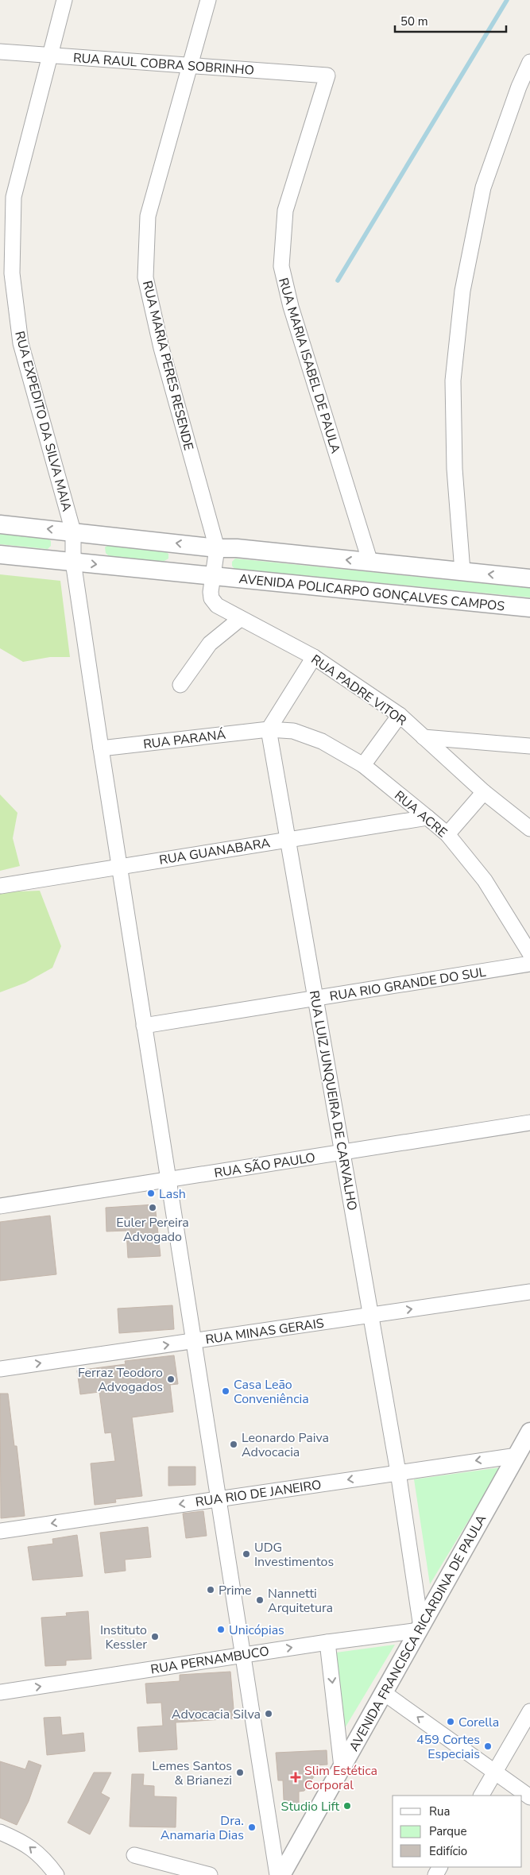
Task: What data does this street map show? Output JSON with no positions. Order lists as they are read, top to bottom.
{
  "streets": {
    "street": [
      "RUA RAUL COBRA SOBRINHO",
      "RUA MARIA PERES RESENDE",
      "RUA MARIA ISABEL DE PAULA",
      "RUA EXPEDITO DA SILVA MAIA",
      "AVENIDA POLICARPO GONÇALVES CAMPOS",
      "RUA PADRE VITOR",
      "RUA PARANÁ",
      "RUA ACRE",
      "RUA GUANABARA",
      "RUA RIO GRANDE DO SUL",
      "RUA LUIZ JUNQUEIRA DE CARVALHO",
      "RUA SÃO PAULO",
      "RUA MINAS GERAIS",
      "RUA RIO DE JANEIRO",
      "AVENIDA FRANCISCA RICARDINA DE PAULA",
      "RUA PERNAMBUCO"
    ]
  },
  "crossings": [
    ["RUA RAUL COBRA SOBRINHO", "RUA MARIA PERES RESENDE"],
    ["RUA RAUL COBRA SOBRINHO", "RUA MARIA ISABEL DE PAULA"],
    ["RUA RAUL COBRA SOBRINHO", "RUA EXPEDITO DA SILVA MAIA"],
    ["RUA EXPEDITO DA SILVA MAIA", "AVENIDA POLICARPO GONÇALVES CAMPOS"],
    ["RUA EXPEDITO DA SILVA MAIA", "RUA PARANÁ"],
    ["RUA EXPEDITO DA SILVA MAIA", "RUA GUANABARA"],
    ["RUA EXPEDITO DA SILVA MAIA", "RUA RIO GRANDE DO SUL"],
    ["RUA EXPEDITO DA SILVA MAIA", "RUA SÃO PAULO"],
    ["RUA EXPEDITO DA SILVA MAIA", "RUA MINAS GERAIS"],
    ["RUA EXPEDITO DA SILVA MAIA", "RUA RIO DE JANEIRO"],
    ["RUA EXPEDITO DA SILVA MAIA", "RUA PERNAMBUCO"],
    ["AVENIDA POLICARPO GONÇALVES CAMPOS", "RUA PADRE VITOR"],
    ["RUA PARANÁ", "RUA ACRE"],
    ["RUA PARANÁ", "RUA LUIZ JUNQUEIRA DE CARVALHO"],
    ["RUA ACRE", "RUA GUANABARA"],
    ["RUA ACRE", "RUA LUIZ JUNQUEIRA DE CARVALHO"],
    ["RUA GUANABARA", "RUA LUIZ JUNQUEIRA DE CARVALHO"],
    ["RUA RIO GRANDE DO SUL", "RUA LUIZ JUNQUEIRA DE CARVALHO"],
    ["RUA LUIZ JUNQUEIRA DE CARVALHO", "RUA SÃO PAULO"],
    ["RUA LUIZ JUNQUEIRA DE CARVALHO", "RUA MINAS GERAIS"],
    ["RUA LUIZ JUNQUEIRA DE CARVALHO", "RUA RIO DE JANEIRO"],
    ["RUA LUIZ JUNQUEIRA DE CARVALHO", "AVENIDA FRANCISCA RICARDINA DE PAULA"],
    ["RUA LUIZ JUNQUEIRA DE CARVALHO", "RUA PERNAMBUCO"],
    ["RUA RIO DE JANEIRO", "AVENIDA FRANCISCA RICARDINA DE PAULA"],
    ["AVENIDA FRANCISCA RICARDINA DE PAULA", "RUA PERNAMBUCO"]
  ],
  "one_way": ["RUA MINAS GERAIS", "RUA RIO DE JANEIRO", "RUA PERNAMBUCO"],
  "places": {
    "other": [
      "Lash",
      "Euler Pereira Advogado",
      "Ferraz Teodoro Advogados",
      "Casa Leão Conveniência",
      "Leonardo Paiva Advocacia",
      "UDG Investimentos",
      "Prime",
      "Nannetti Arquitetura",
      "Unicópias",
      "Instituto Kessler",
      "Advocacia Silva",
      "Corella",
      "459 Cortes Especiais",
      "Lemes Santos & Brianezi",
      "Studio Lift",
      "Dra. Anamaria Dias"
    ],
    "health": ["Slim Estética Corporal"]
  },
  "legend": ["Rua", "Parque", "Edifício"],
  "scale_bar": "50 m"
}
